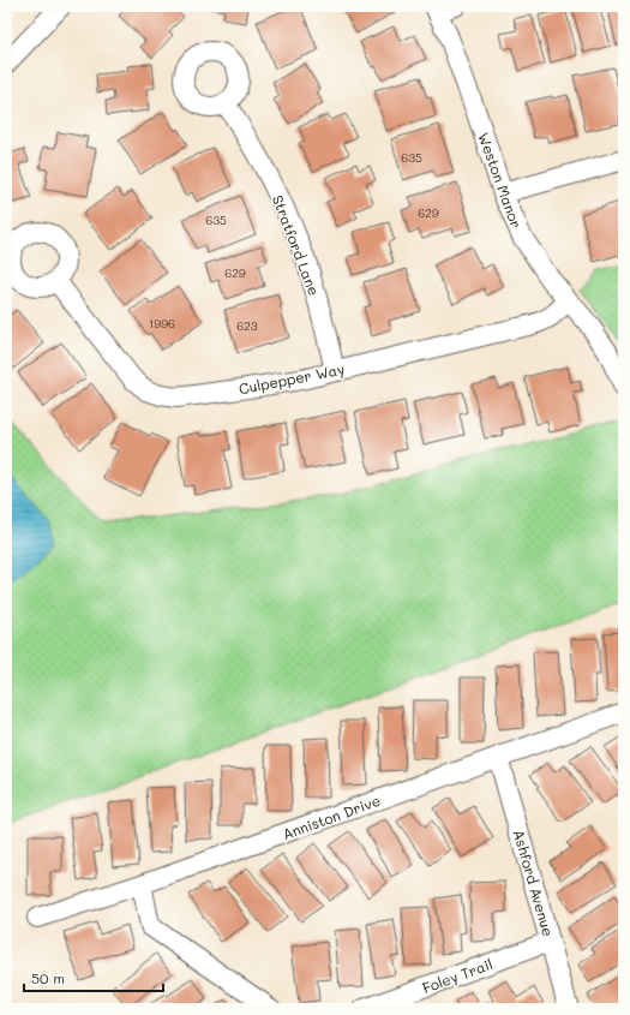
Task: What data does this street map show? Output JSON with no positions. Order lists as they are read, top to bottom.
{
  "streets": {
    "street": [
      "Weston Manor",
      "Stratford Lane",
      "Culpepper Way",
      "Anniston Drive",
      "Ashford Avenue",
      "Foley Trail"
    ]
  },
  "crossings": [
    ["Weston Manor", "Culpepper Way"],
    ["Stratford Lane", "Culpepper Way"],
    ["Anniston Drive", "Ashford Avenue"],
    ["Ashford Avenue", "Foley Trail"]
  ],
  "house_numbers": [
    "635",
    "629",
    "635",
    "629",
    "1996",
    "623"
  ],
  "scale_bar": "50 m"
}
